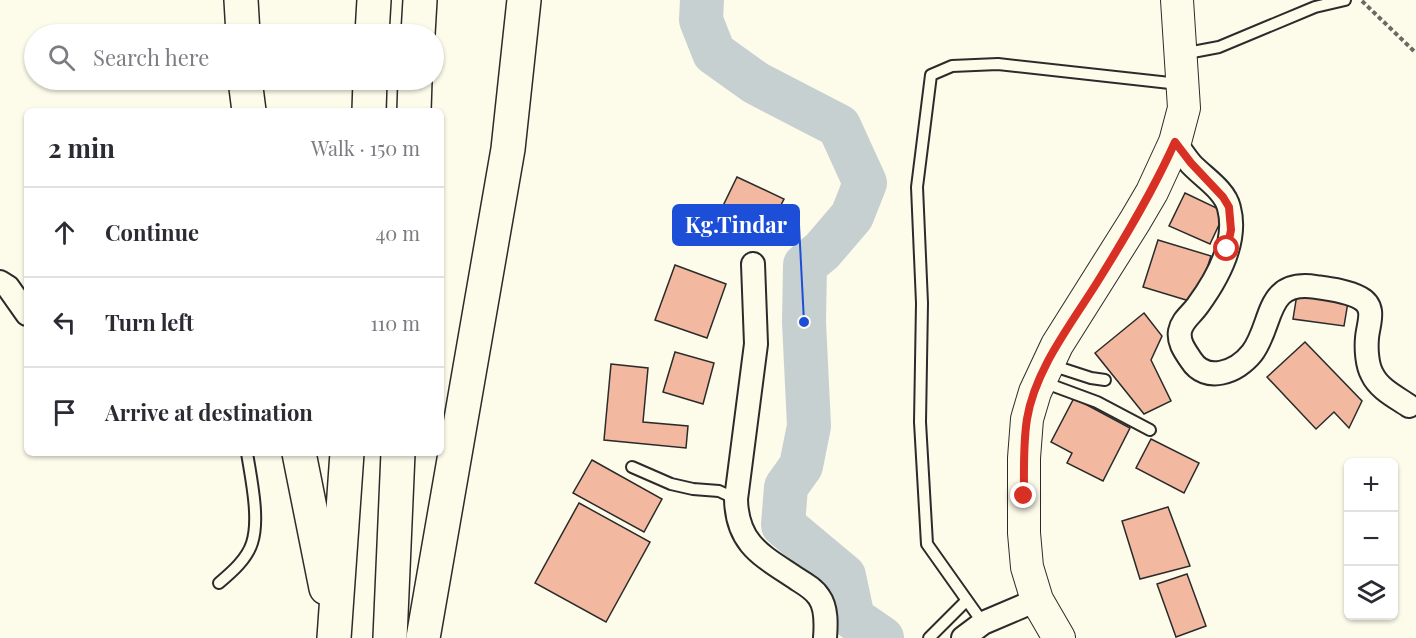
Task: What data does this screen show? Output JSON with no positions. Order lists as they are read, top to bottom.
{
  "places": ["Kg.Tindar"],
  "page": {
    "search": "Search here",
    "heading": ["2 min", "Walk · 150 m"],
    "list": [
      ["Continue", "40 m"],
      ["Turn left", "110 m"],
      "Arrive at destination"
    ],
    "map_buttons": ["+", "−"]
  }
}
